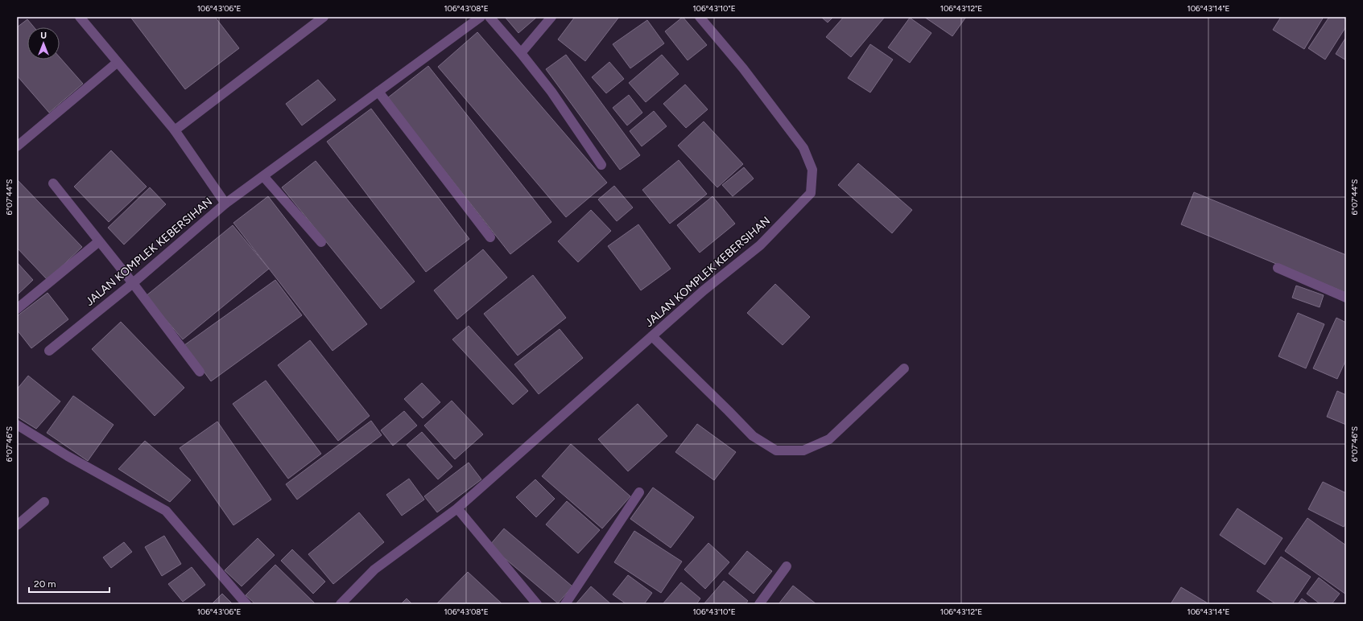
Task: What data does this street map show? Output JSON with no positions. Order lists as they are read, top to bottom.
{
  "streets": {
    "street": ["JALAN KOMPLEK KEBERSIHAN"]
  },
  "scale_bar": "20 m",
  "north": "top",
  "coordinates": [
    "106°43'06\"E",
    "106°43'08\"E",
    "106°43'10\"E",
    "106°43'12\"E",
    "106°43'14\"E",
    "6°07'44\"S",
    "6°07'46\"S"
  ]
}
